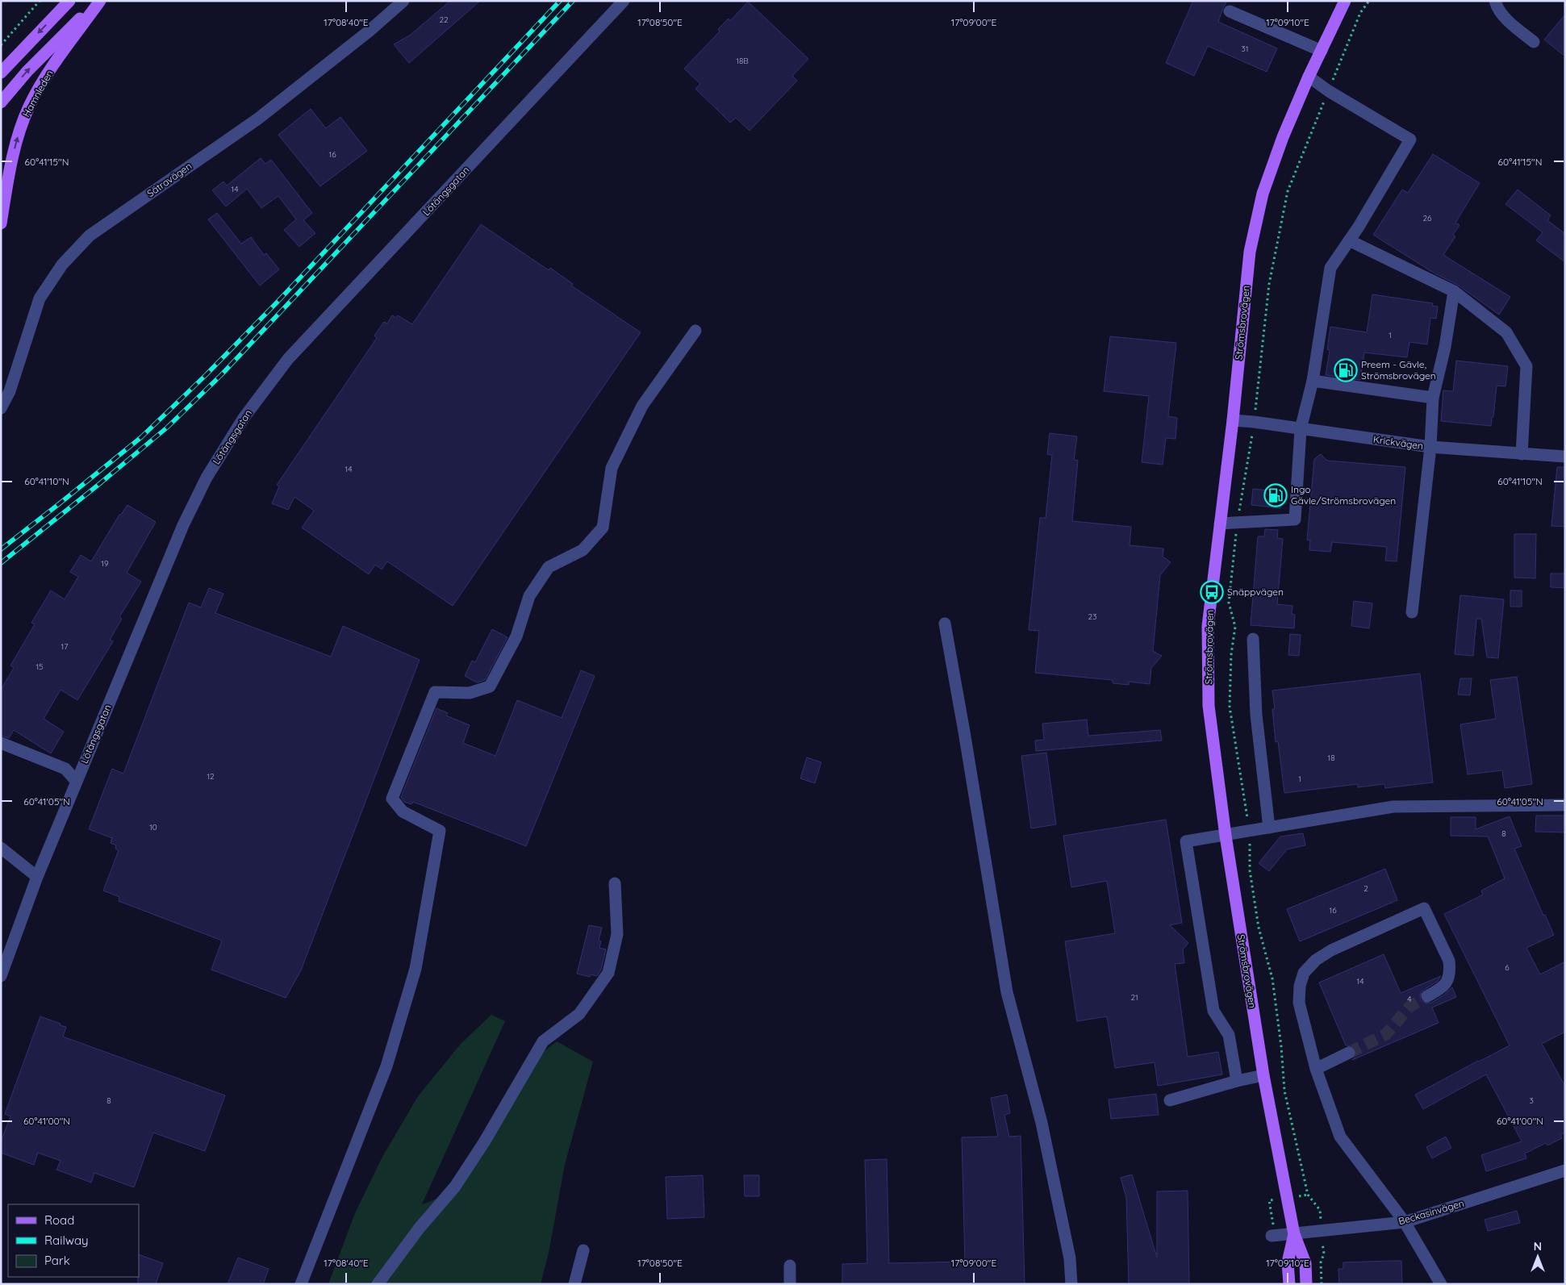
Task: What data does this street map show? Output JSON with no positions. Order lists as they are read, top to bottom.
{
  "streets": {
    "main road": ["Hamnleden", "Strömsbrovägen"],
    "street": [
      "Sätravägen",
      "Lötängsgatan",
      "Krickvägen",
      "Beckasinvägen"
    ]
  },
  "crossings": [
    ["Strömsbrovägen", "Krickvägen"],
    ["Strömsbrovägen", "Beckasinvägen"]
  ],
  "one_way": ["Hamnleden"],
  "places": {
    "fuel station": ["Preem - Gävle, Strömsbrovägen", "Ingo Gävle/Strömsbrovägen"],
    "bus stop": ["Snäppvägen"]
  },
  "house_numbers": [
    "22",
    "31",
    "18B",
    "16",
    "14",
    "26",
    "1",
    "14",
    "19",
    "23",
    "17",
    "15",
    "18",
    "12",
    "1",
    "10",
    "8",
    "2",
    "16",
    "6",
    "14",
    "21",
    "4",
    "8",
    "3"
  ],
  "legend": ["Road", "Railway", "Park"],
  "north": "top",
  "coordinates": [
    "17°08'40\"E",
    "17°08'50\"E",
    "17°09'00\"E",
    "17°09'10\"E",
    "60°41'15\"N",
    "60°41'10\"N",
    "60°41'05\"N",
    "60°41'00\"N"
  ]
}
